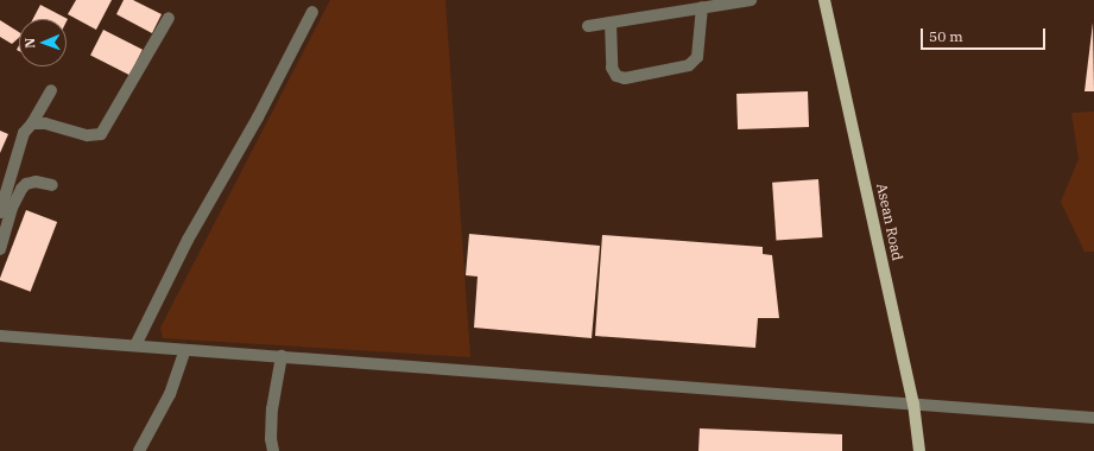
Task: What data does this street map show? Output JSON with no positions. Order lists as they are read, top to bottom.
{
  "streets": {
    "main road": ["Asean Road"]
  },
  "scale_bar": "50 m",
  "north": "left"
}
